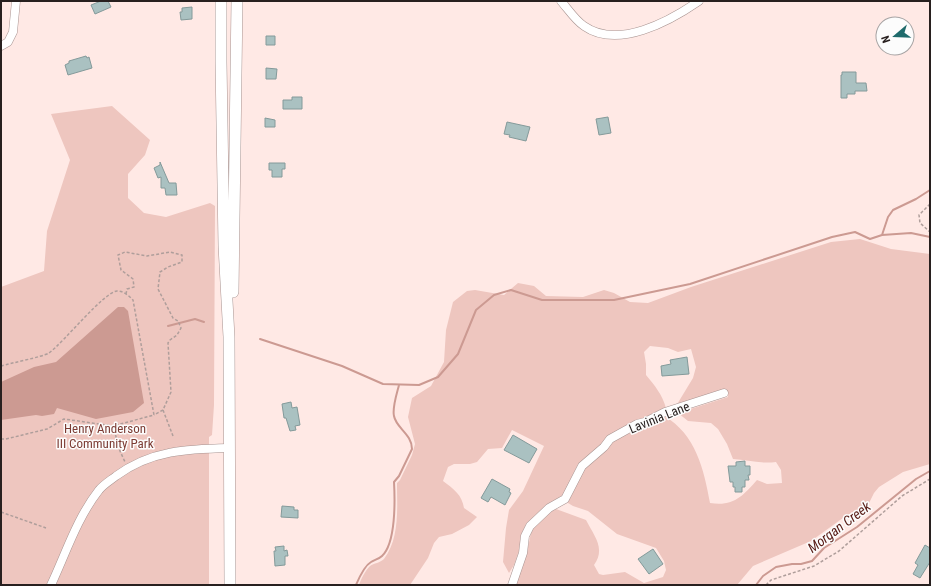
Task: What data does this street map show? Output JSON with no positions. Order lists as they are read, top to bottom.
{
  "streets": {
    "street": ["Lavinia Lane"]
  },
  "water": ["Morgan Creek"],
  "parks": ["Henry Anderson III Community Park"],
  "north": "left"
}
